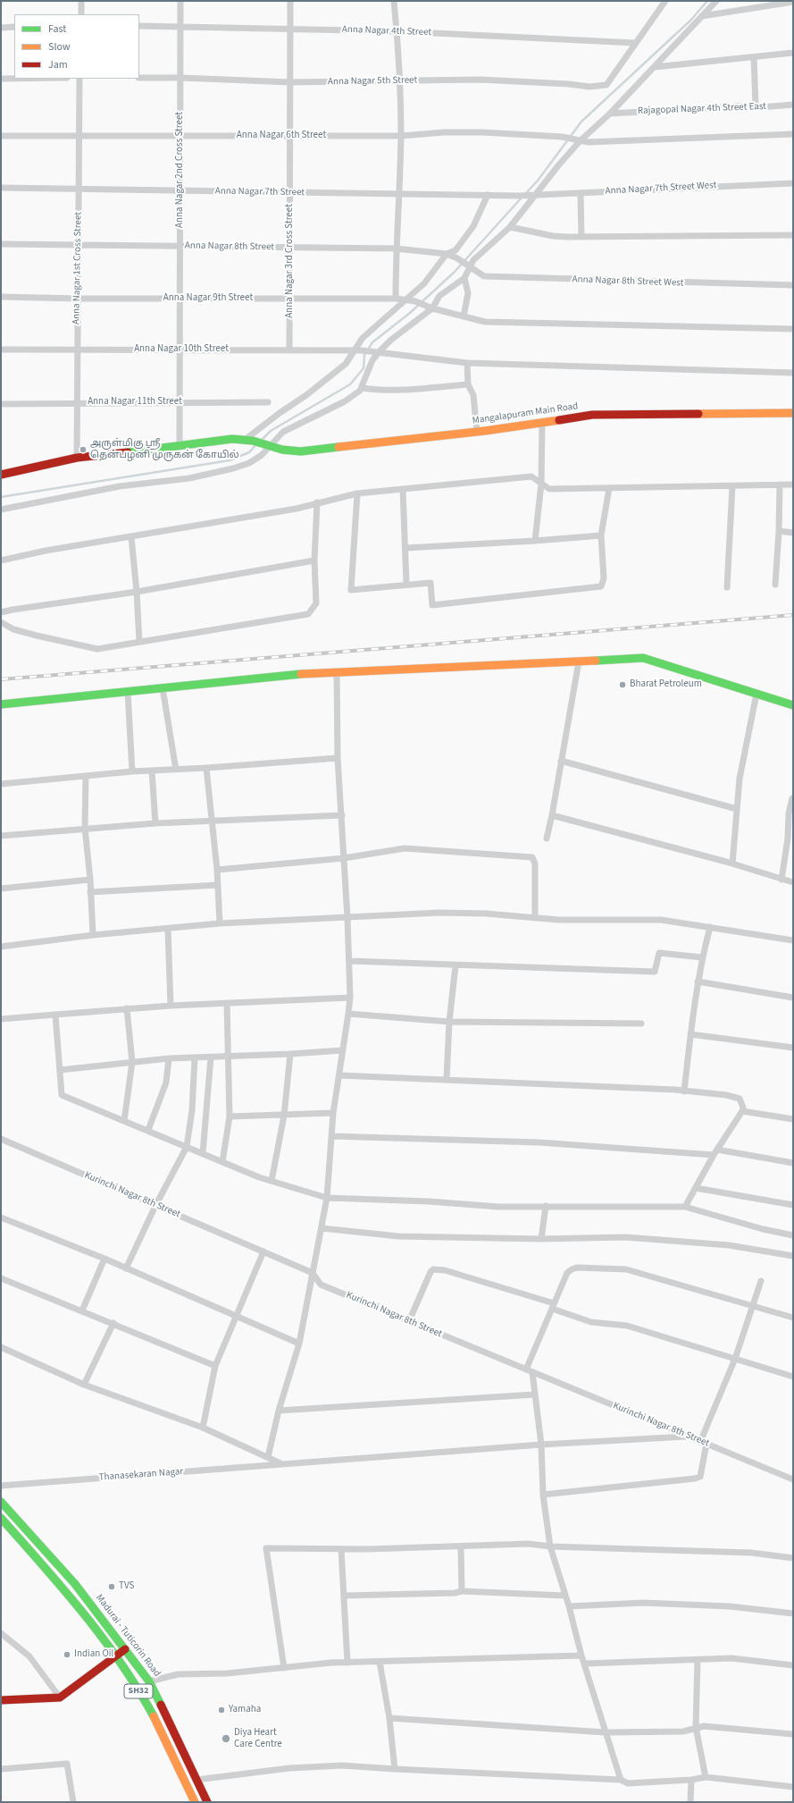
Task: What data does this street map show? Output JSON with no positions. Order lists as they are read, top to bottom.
{
  "streets": {
    "street": [
      "Anna Nagar 4th Street",
      "Anna Nagar 5th Street",
      "Rajagopal Nagar 4th Street East",
      "Anna Nagar 6th Street",
      "Anna Nagar 2nd Cross Street",
      "Anna Nagar 7th Street West",
      "Anna Nagar 7th Street",
      "Anna Nagar 8th Street",
      "Anna Nagar 3rd Cross Street",
      "Anna Nagar 1st Cross Street",
      "Anna Nagar 8th Street West",
      "Anna Nagar 9th Street",
      "Anna Nagar 10th Street",
      "Anna Nagar 11th Street",
      "Mangalapuram Main Road",
      "Kurinchi Nagar 8th Street",
      "Thanasekaran Nagar",
      "Madurai - Tuticorin Road",
      "SH32"
    ]
  },
  "crossings": [
    ["Anna Nagar 4th Street", "Anna Nagar 5th Street"],
    ["Anna Nagar 4th Street", "Anna Nagar 2nd Cross Street"],
    ["Anna Nagar 4th Street", "Anna Nagar 3rd Cross Street"],
    ["Anna Nagar 5th Street", "Anna Nagar 2nd Cross Street"],
    ["Anna Nagar 5th Street", "Anna Nagar 3rd Cross Street"],
    ["Anna Nagar 6th Street", "Anna Nagar 2nd Cross Street"],
    ["Anna Nagar 6th Street", "Anna Nagar 3rd Cross Street"],
    ["Anna Nagar 6th Street", "Anna Nagar 1st Cross Street"],
    ["Anna Nagar 2nd Cross Street", "Anna Nagar 7th Street"],
    ["Anna Nagar 2nd Cross Street", "Anna Nagar 8th Street"],
    ["Anna Nagar 2nd Cross Street", "Anna Nagar 9th Street"],
    ["Anna Nagar 2nd Cross Street", "Anna Nagar 10th Street"],
    ["Anna Nagar 2nd Cross Street", "Anna Nagar 11th Street"],
    ["Anna Nagar 7th Street West", "Anna Nagar 7th Street"],
    ["Anna Nagar 7th Street", "Anna Nagar 3rd Cross Street"],
    ["Anna Nagar 7th Street", "Anna Nagar 1st Cross Street"],
    ["Anna Nagar 8th Street", "Anna Nagar 3rd Cross Street"],
    ["Anna Nagar 8th Street", "Anna Nagar 1st Cross Street"],
    ["Anna Nagar 8th Street", "Anna Nagar 8th Street West"],
    ["Anna Nagar 3rd Cross Street", "Anna Nagar 9th Street"],
    ["Anna Nagar 3rd Cross Street", "Anna Nagar 10th Street"],
    ["Anna Nagar 1st Cross Street", "Anna Nagar 9th Street"],
    ["Anna Nagar 1st Cross Street", "Anna Nagar 10th Street"],
    ["Anna Nagar 1st Cross Street", "Anna Nagar 11th Street"],
    ["Kurinchi Nagar 8th Street", "Thanasekaran Nagar"]
  ],
  "places": [
    "அருள்மிகு ஶ்ரீ தென்பழனி முருகன் கோயில்",
    "Bharat Petroleum",
    "TVS",
    "Indian Oil",
    "Yamaha",
    "Diya Heart Care Centre"
  ],
  "legend": ["Fast", "Slow", "Jam"]
}
